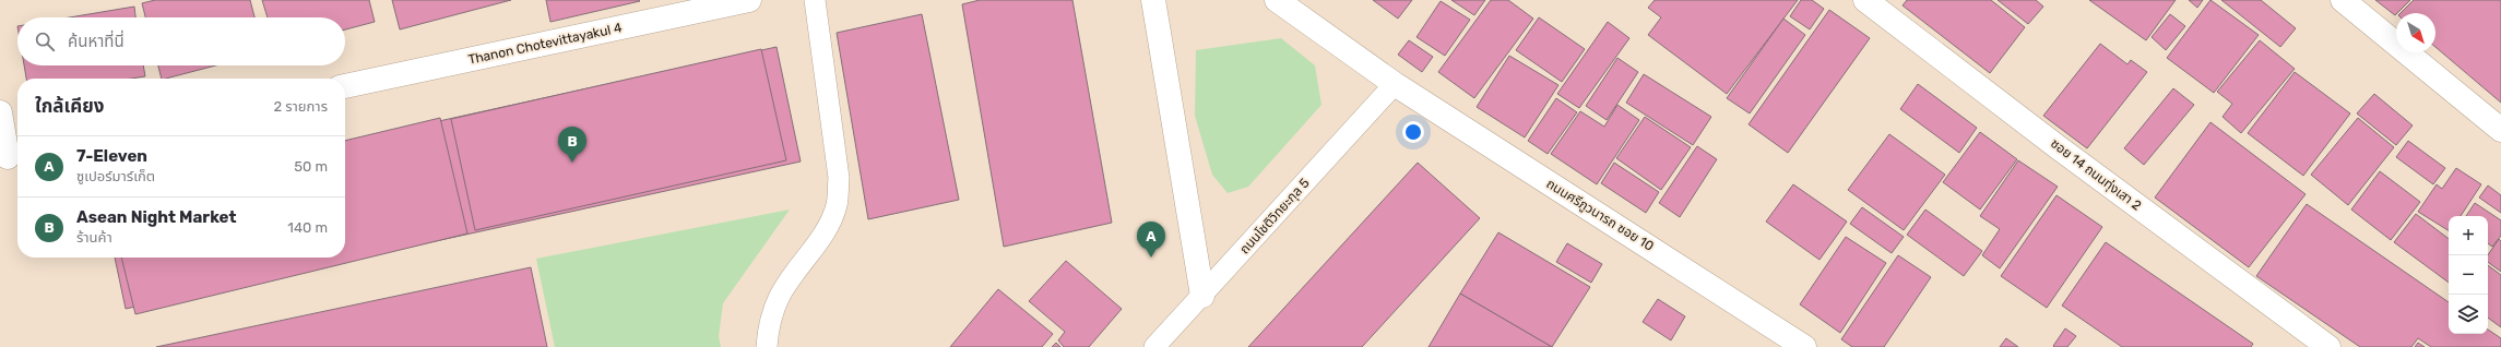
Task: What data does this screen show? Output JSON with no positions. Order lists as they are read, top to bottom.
{
  "streets": {
    "street": ["Thanon Chotevittayakul 4", "ซอย 14 ถนนทุ่งเสา 2", "ถนนศรีภูวนารถ ซอย 10"],
    "lane": ["ถนนโชติวิทยะกุล 5"]
  },
  "crossings": [
    ["ถนนศรีภูวนารถ ซอย 10", "ถนนโชติวิทยะกุล 5"]
  ],
  "north": "bottom right",
  "page": {
    "search": "ค้นหาที่นี่",
    "heading": ["ใกล้เคียง", "2 รายการ"],
    "pins": ["B", "A"],
    "list": [
      {
        "mark": "A",
        "name": "7-Eleven",
        "note": "ซูเปอร์มาร์เก็ต",
        "value": "50 m"
      },
      {
        "mark": "B",
        "name": "Asean Night Market",
        "note": "ร้านค้า",
        "value": "140 m"
      }
    ],
    "map_buttons": ["+", "−"]
  }
}
